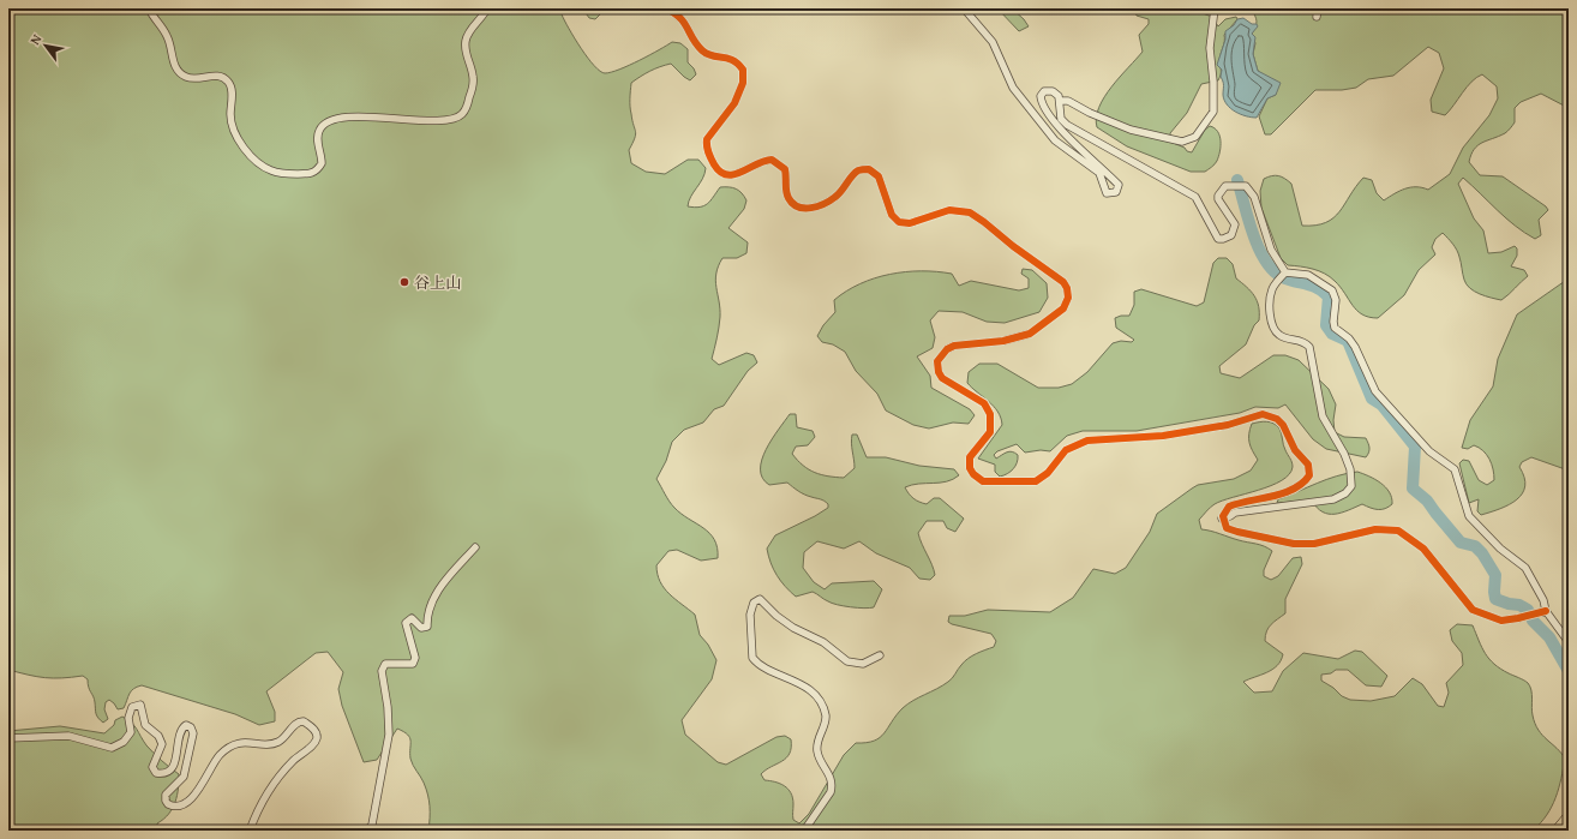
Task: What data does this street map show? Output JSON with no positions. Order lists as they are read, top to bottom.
{
  "places": ["谷上山"],
  "north": "top left"
}
